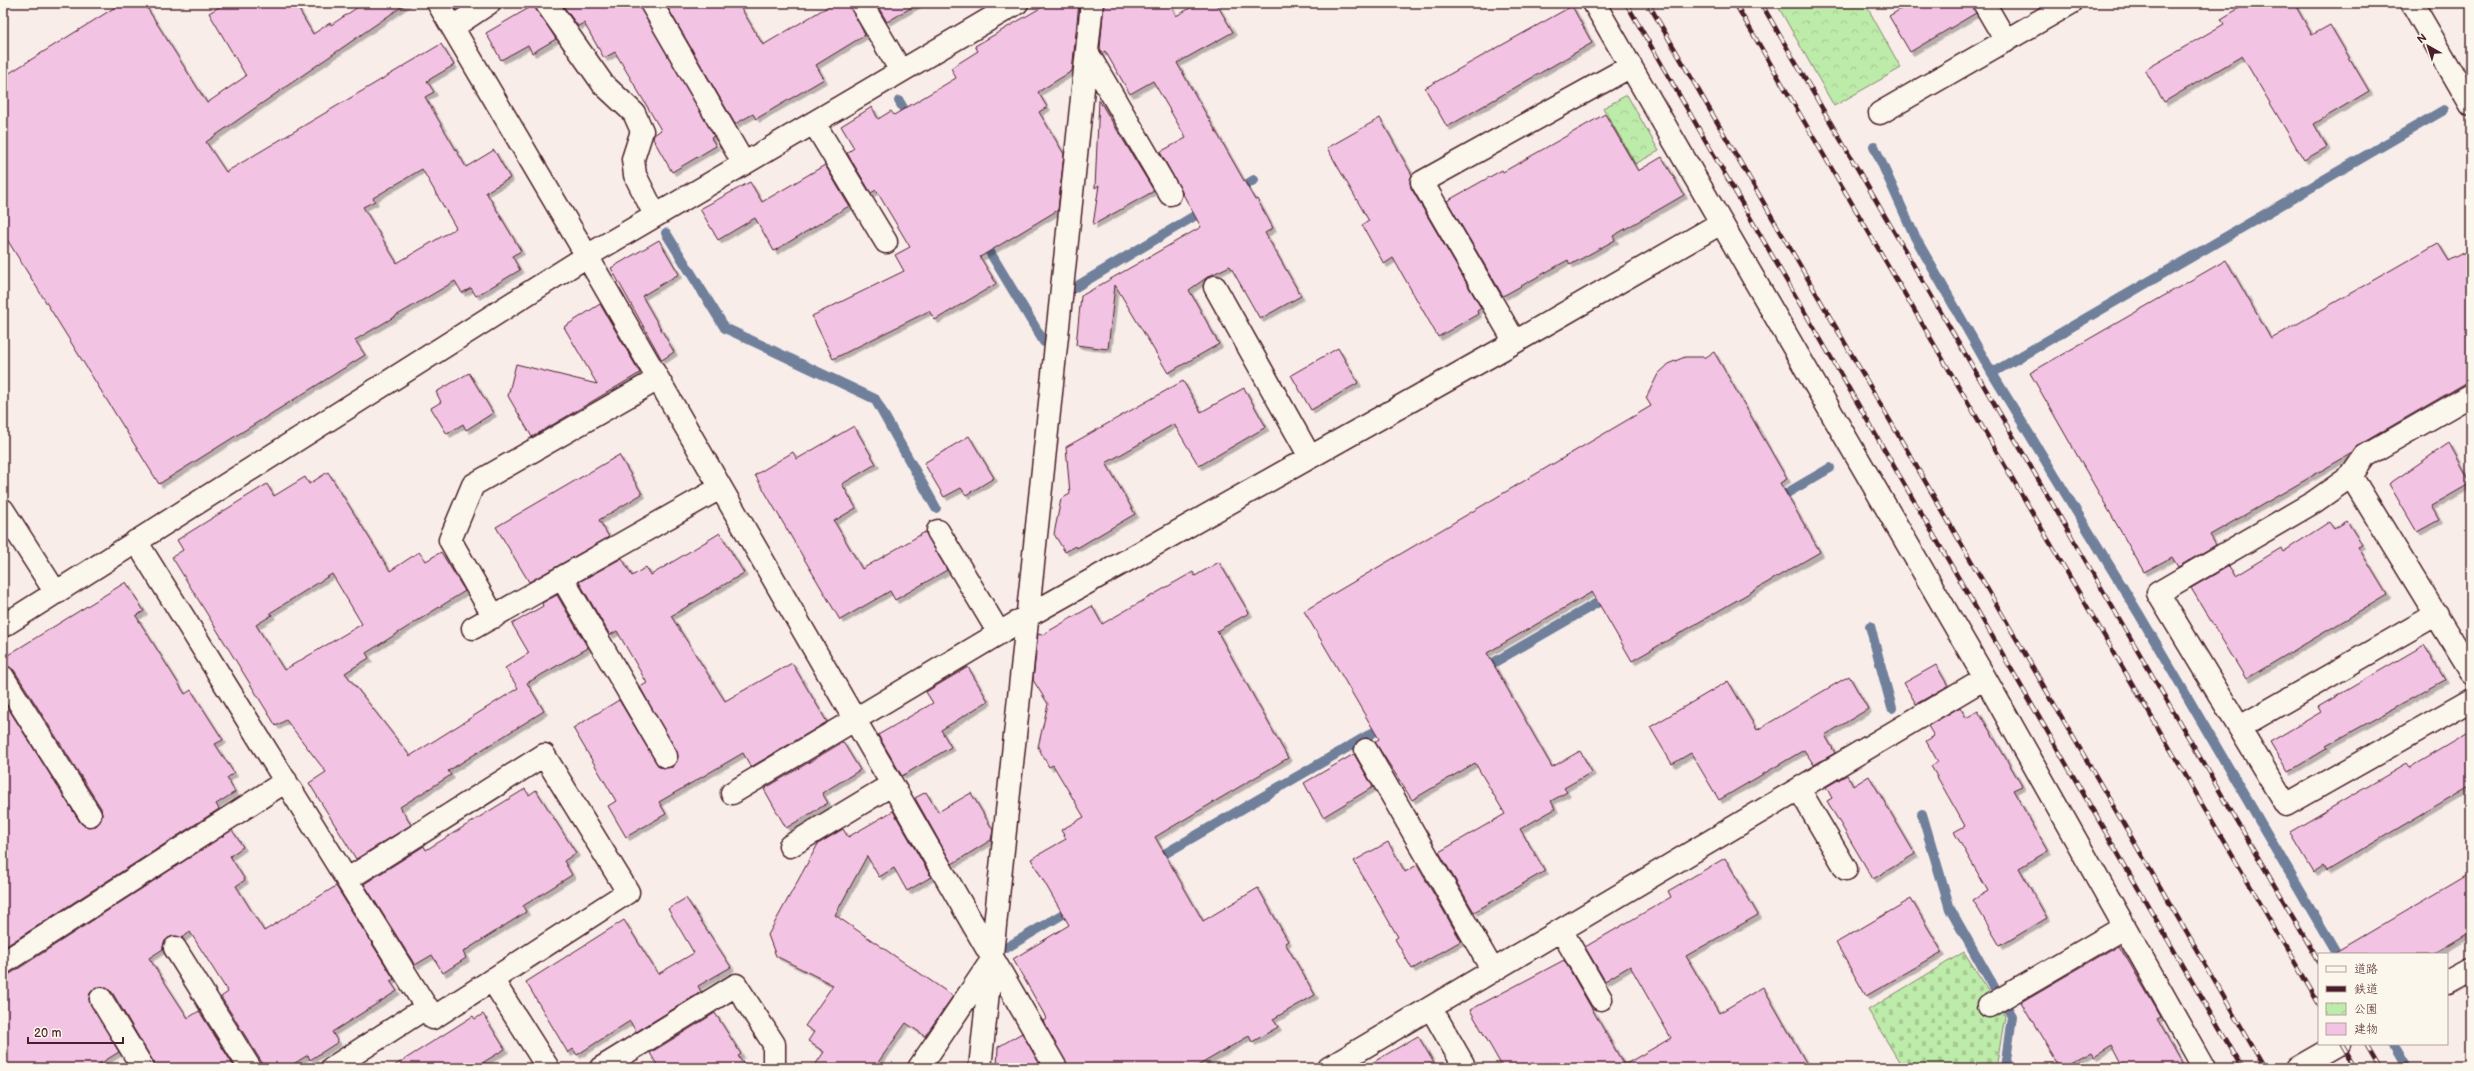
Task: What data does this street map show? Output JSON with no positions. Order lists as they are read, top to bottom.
{
  "legend": [
    "道路",
    "鉄道",
    "公園",
    "建物"
  ],
  "scale_bar": "20 m",
  "north": "top left"
}
